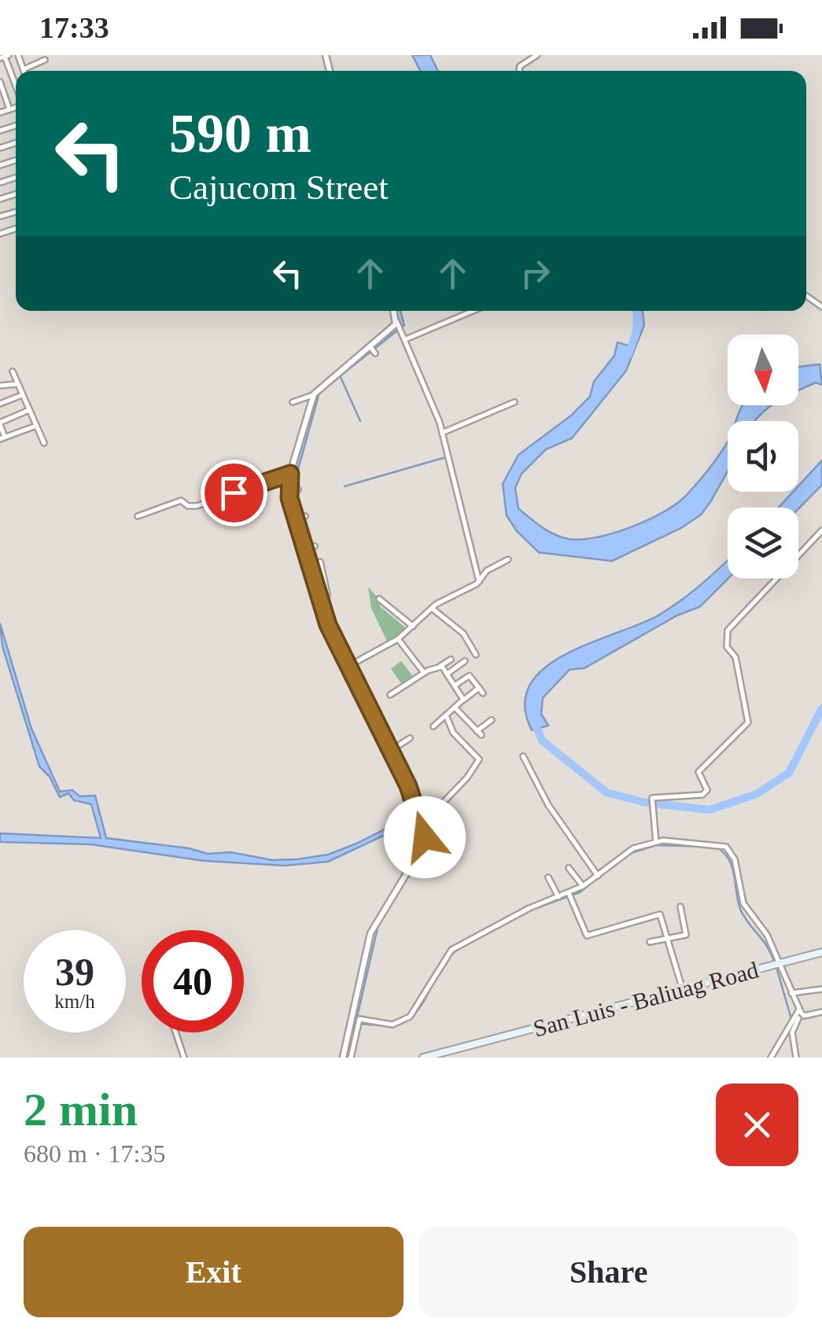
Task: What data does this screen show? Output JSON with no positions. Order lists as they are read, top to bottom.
{
  "streets": {
    "main road": ["San Luis - Baliuag Road"]
  },
  "north": "bottom",
  "page": {
    "status": "17:33",
    "turn": ["590 m", "Cajucom Street"],
    "speed": "39 km/h",
    "limit": "40",
    "heading": ["2 min", "680 m · 17:35"],
    "buttons": ["Exit", "Share"]
  }
}
